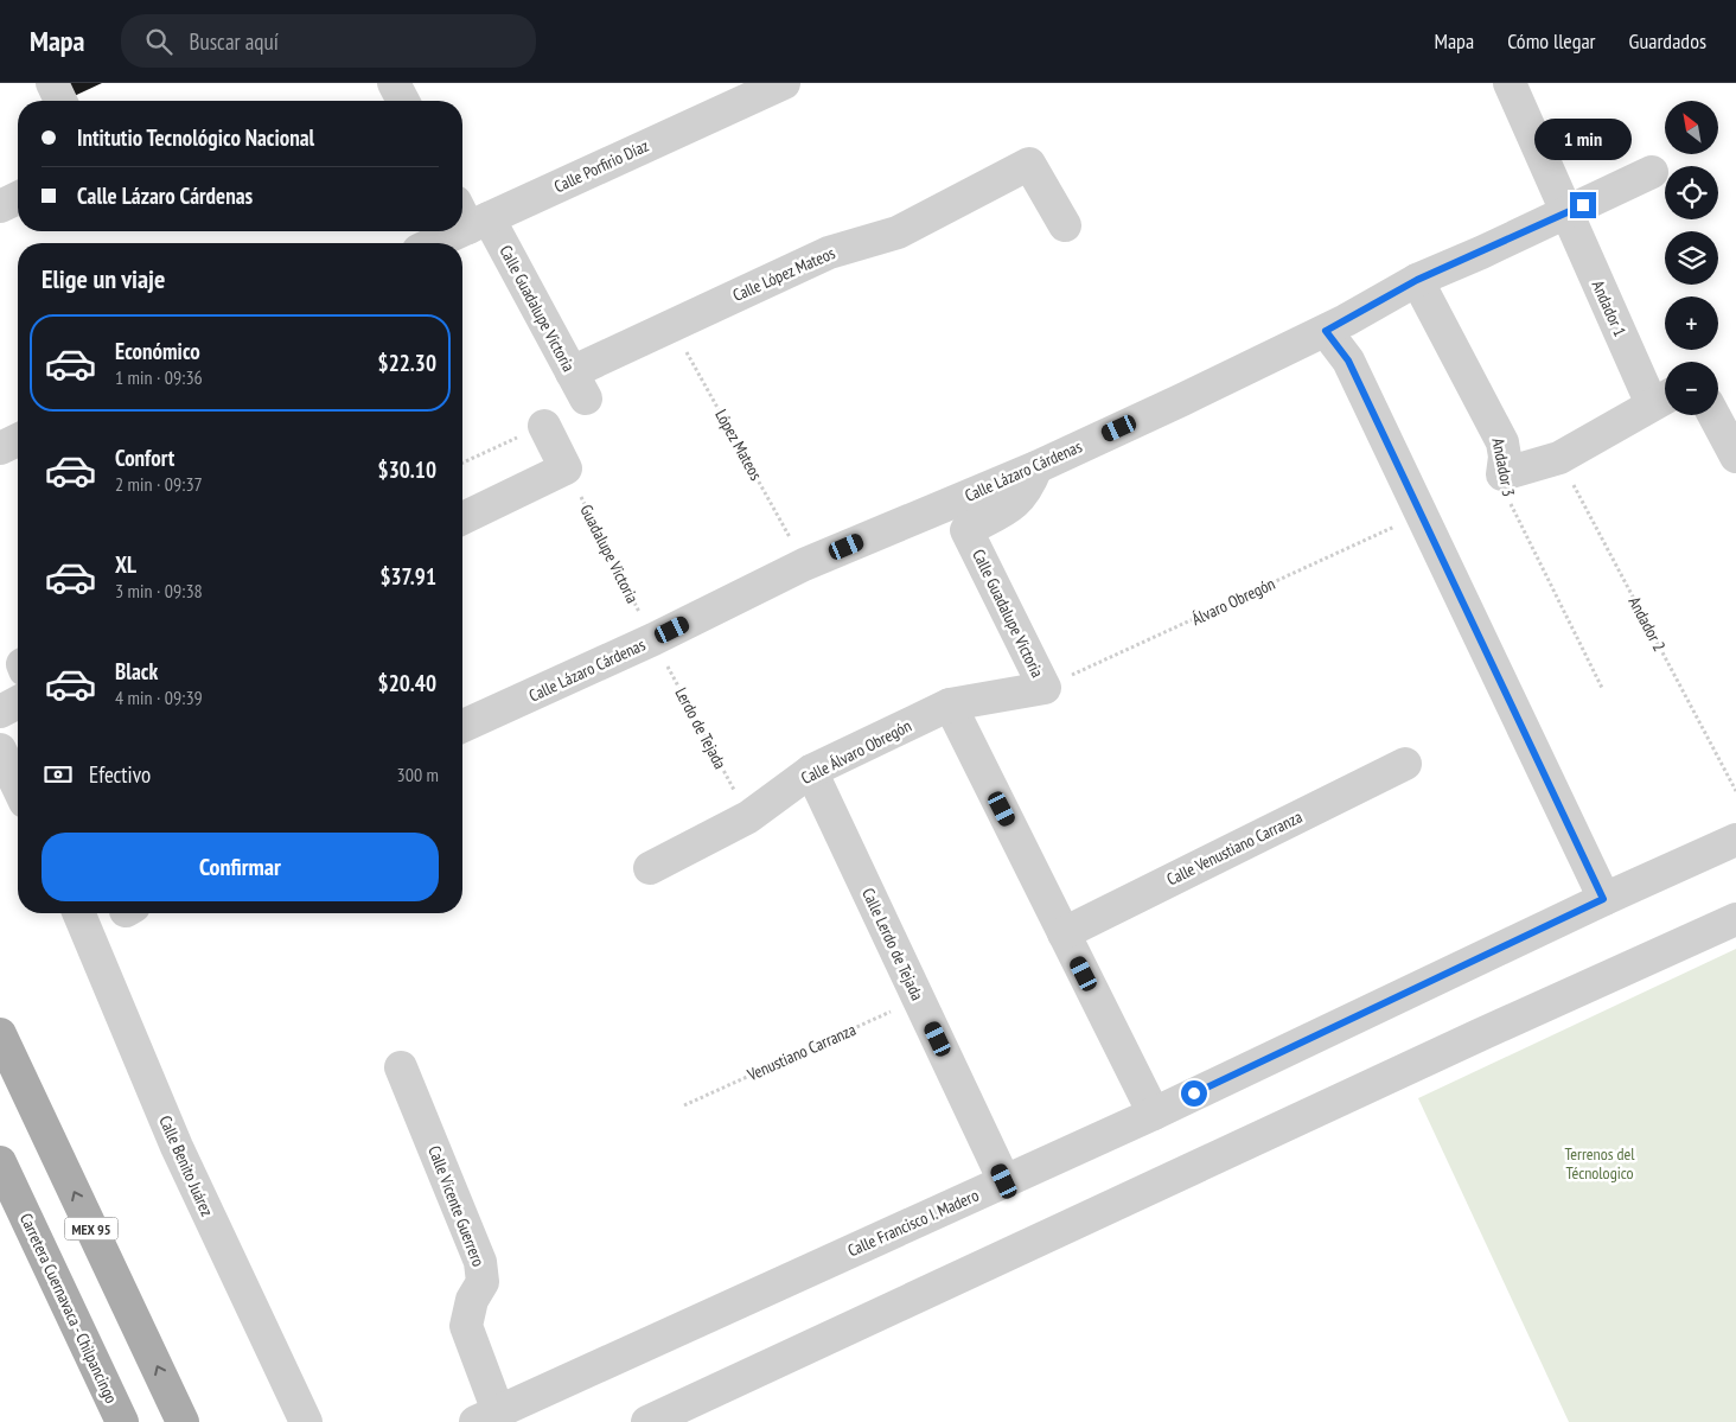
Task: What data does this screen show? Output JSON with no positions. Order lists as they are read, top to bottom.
{
  "streets": {
    "main road": ["MEX 95", "Carretera Cuernavaca - Chilpancingo"],
    "street": [
      "Calle Porfirio Díaz",
      "Calle López Mateos",
      "Calle Guadalupe Victoria",
      "Andador 1",
      "Andador 3",
      "Calle Lázaro Cárdenas",
      "Calle Álvaro Obregón",
      "Calle Venustiano Carranza",
      "Calle Lerdo de Tejada",
      "Calle Benito Juárez",
      "Calle Vicente Guerrero",
      "Calle Francisco I. Madero"
    ],
    "path": [
      "López Mateos",
      "Guadalupe Victoria",
      "Álvaro Obregón",
      "Andador 2",
      "Lerdo de Tejada",
      "Venustiano Carranza"
    ]
  },
  "crossings": [
    ["Calle Porfirio Díaz", "Calle Guadalupe Victoria"],
    ["Calle López Mateos", "Calle Guadalupe Victoria"],
    ["Calle López Mateos", "López Mateos"],
    ["Calle Guadalupe Victoria", "Calle Lázaro Cárdenas"],
    ["Calle Guadalupe Victoria", "Álvaro Obregón"],
    ["Calle Guadalupe Victoria", "Calle Álvaro Obregón"],
    ["Andador 1", "Calle Lázaro Cárdenas"],
    ["López Mateos", "Calle Lázaro Cárdenas"],
    ["Andador 3", "Calle Lázaro Cárdenas"],
    ["Calle Lázaro Cárdenas", "Guadalupe Victoria"],
    ["Calle Lázaro Cárdenas", "Lerdo de Tejada"],
    ["Guadalupe Victoria", "Lerdo de Tejada"],
    ["Álvaro Obregón", "Calle Álvaro Obregón"],
    ["Lerdo de Tejada", "Calle Álvaro Obregón"],
    ["Calle Álvaro Obregón", "Calle Lerdo de Tejada"],
    ["Calle Lerdo de Tejada", "Venustiano Carranza"],
    ["Calle Lerdo de Tejada", "Calle Francisco I. Madero"],
    ["Calle Vicente Guerrero", "Calle Francisco I. Madero"]
  ],
  "parks": ["Terrenos del Técnologico"],
  "north": "top left",
  "page": {
    "header": "Mapa",
    "search": "Buscar aquí",
    "nav": ["Mapa", "Cómo llegar", "Guardados"],
    "map_buttons": ["+", "−"],
    "banner": ["Intitutio Tecnológico Nacional", "Calle Lázaro Cárdenas"],
    "bubble": "1 min",
    "heading": "Elige un viaje",
    "list": [
      {
        "name": "Económico",
        "note": "1 min · 09:36",
        "value": "$22.30"
      },
      {
        "name": "Confort",
        "note": "2 min · 09:37",
        "value": "$30.10"
      },
      {
        "name": "XL",
        "note": "3 min · 09:38",
        "value": "$37.91"
      },
      {
        "name": "Black",
        "note": "4 min · 09:39",
        "value": "$20.40"
      }
    ],
    "pay": ["Efectivo", "300 m"],
    "buttons": "Confirmar"
  }
}
